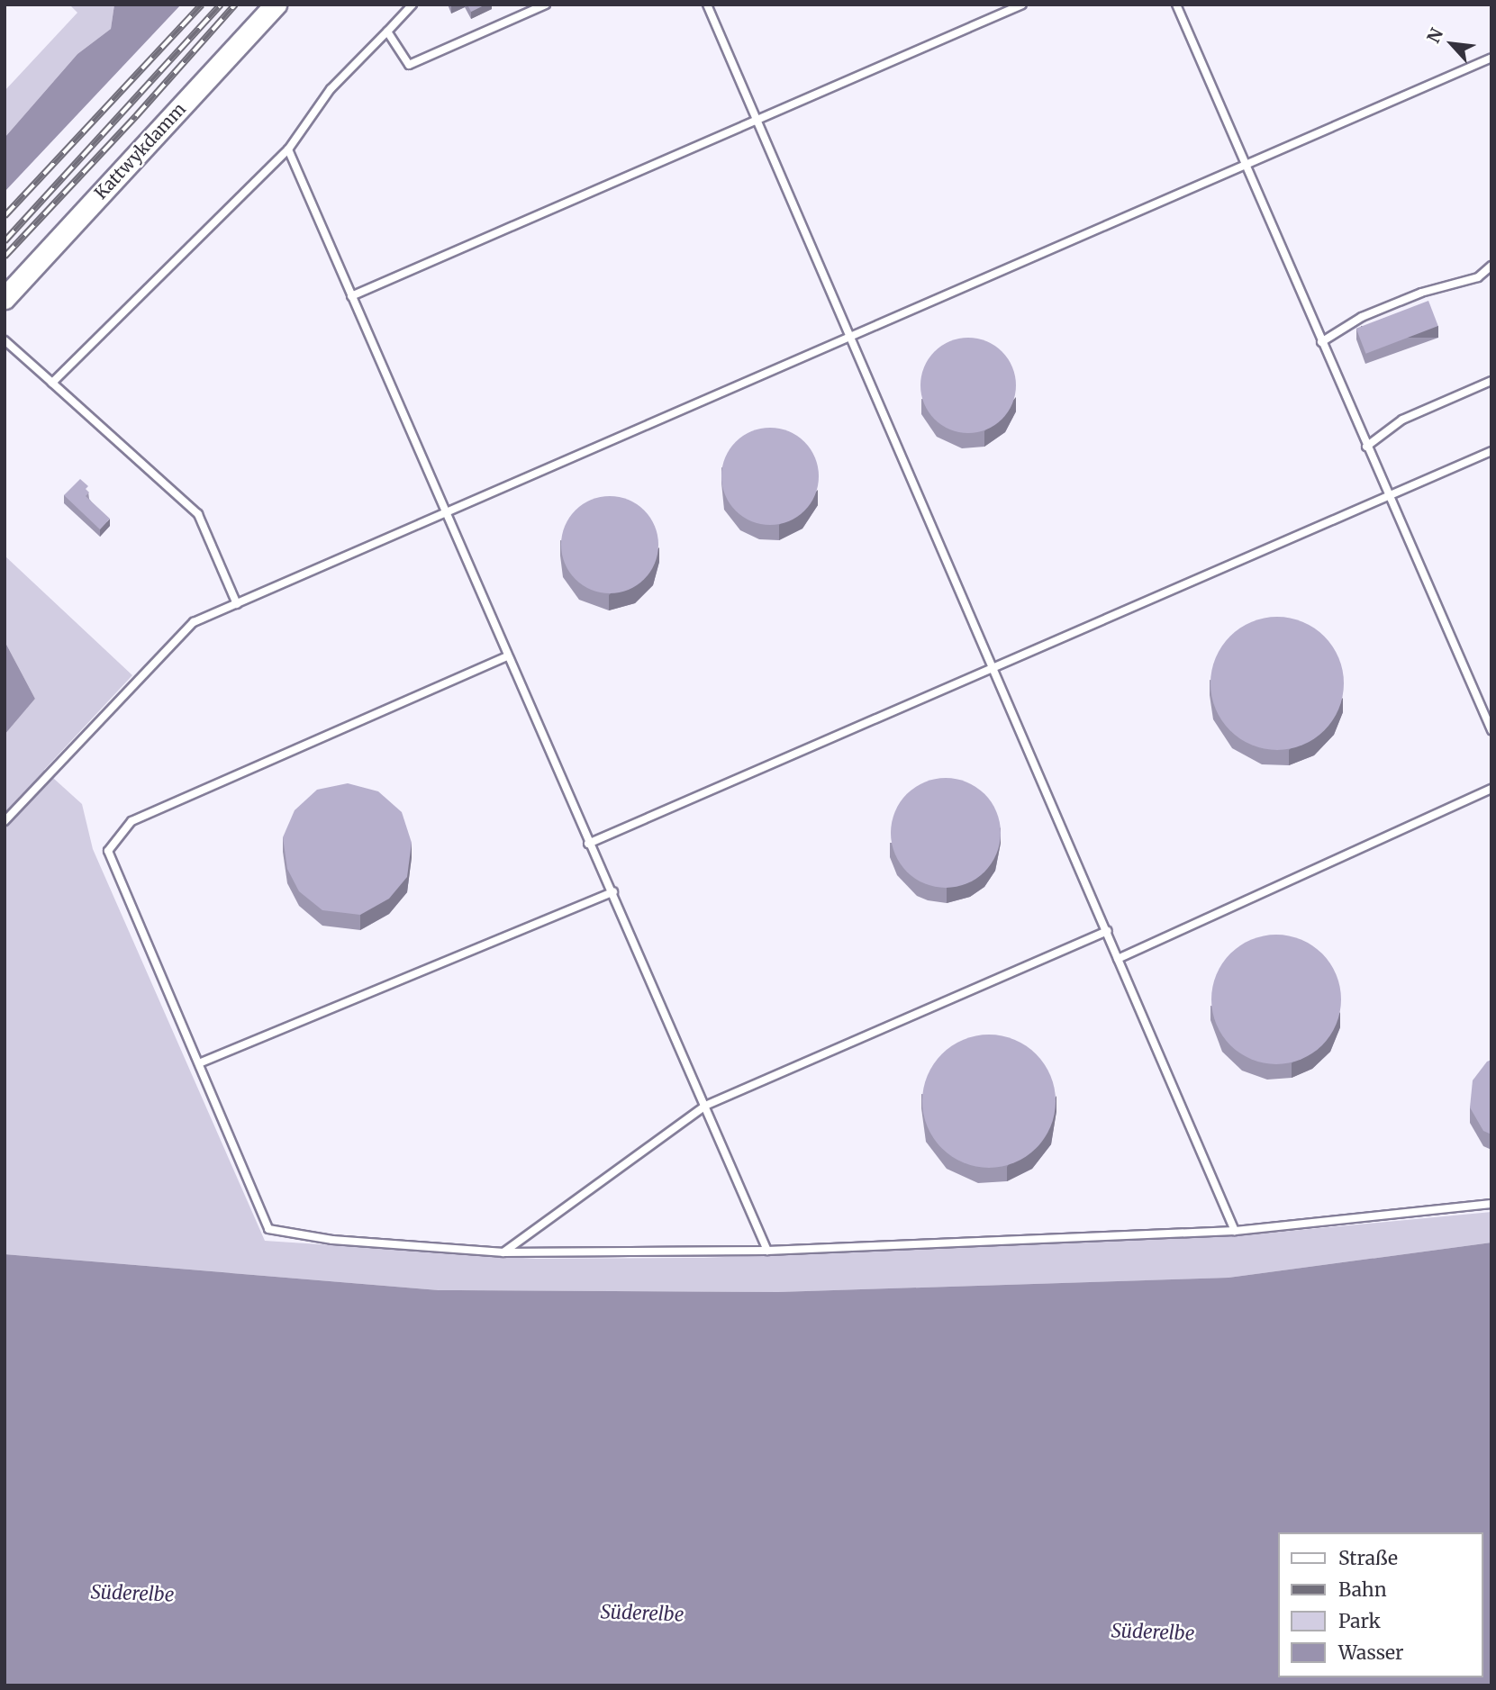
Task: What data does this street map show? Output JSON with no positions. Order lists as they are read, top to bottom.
{
  "streets": {
    "main road": ["Kattwykdamm"]
  },
  "water": ["Süderelbe"],
  "legend": [
    "Straße",
    "Bahn",
    "Park",
    "Wasser"
  ],
  "north": "top left"
}
